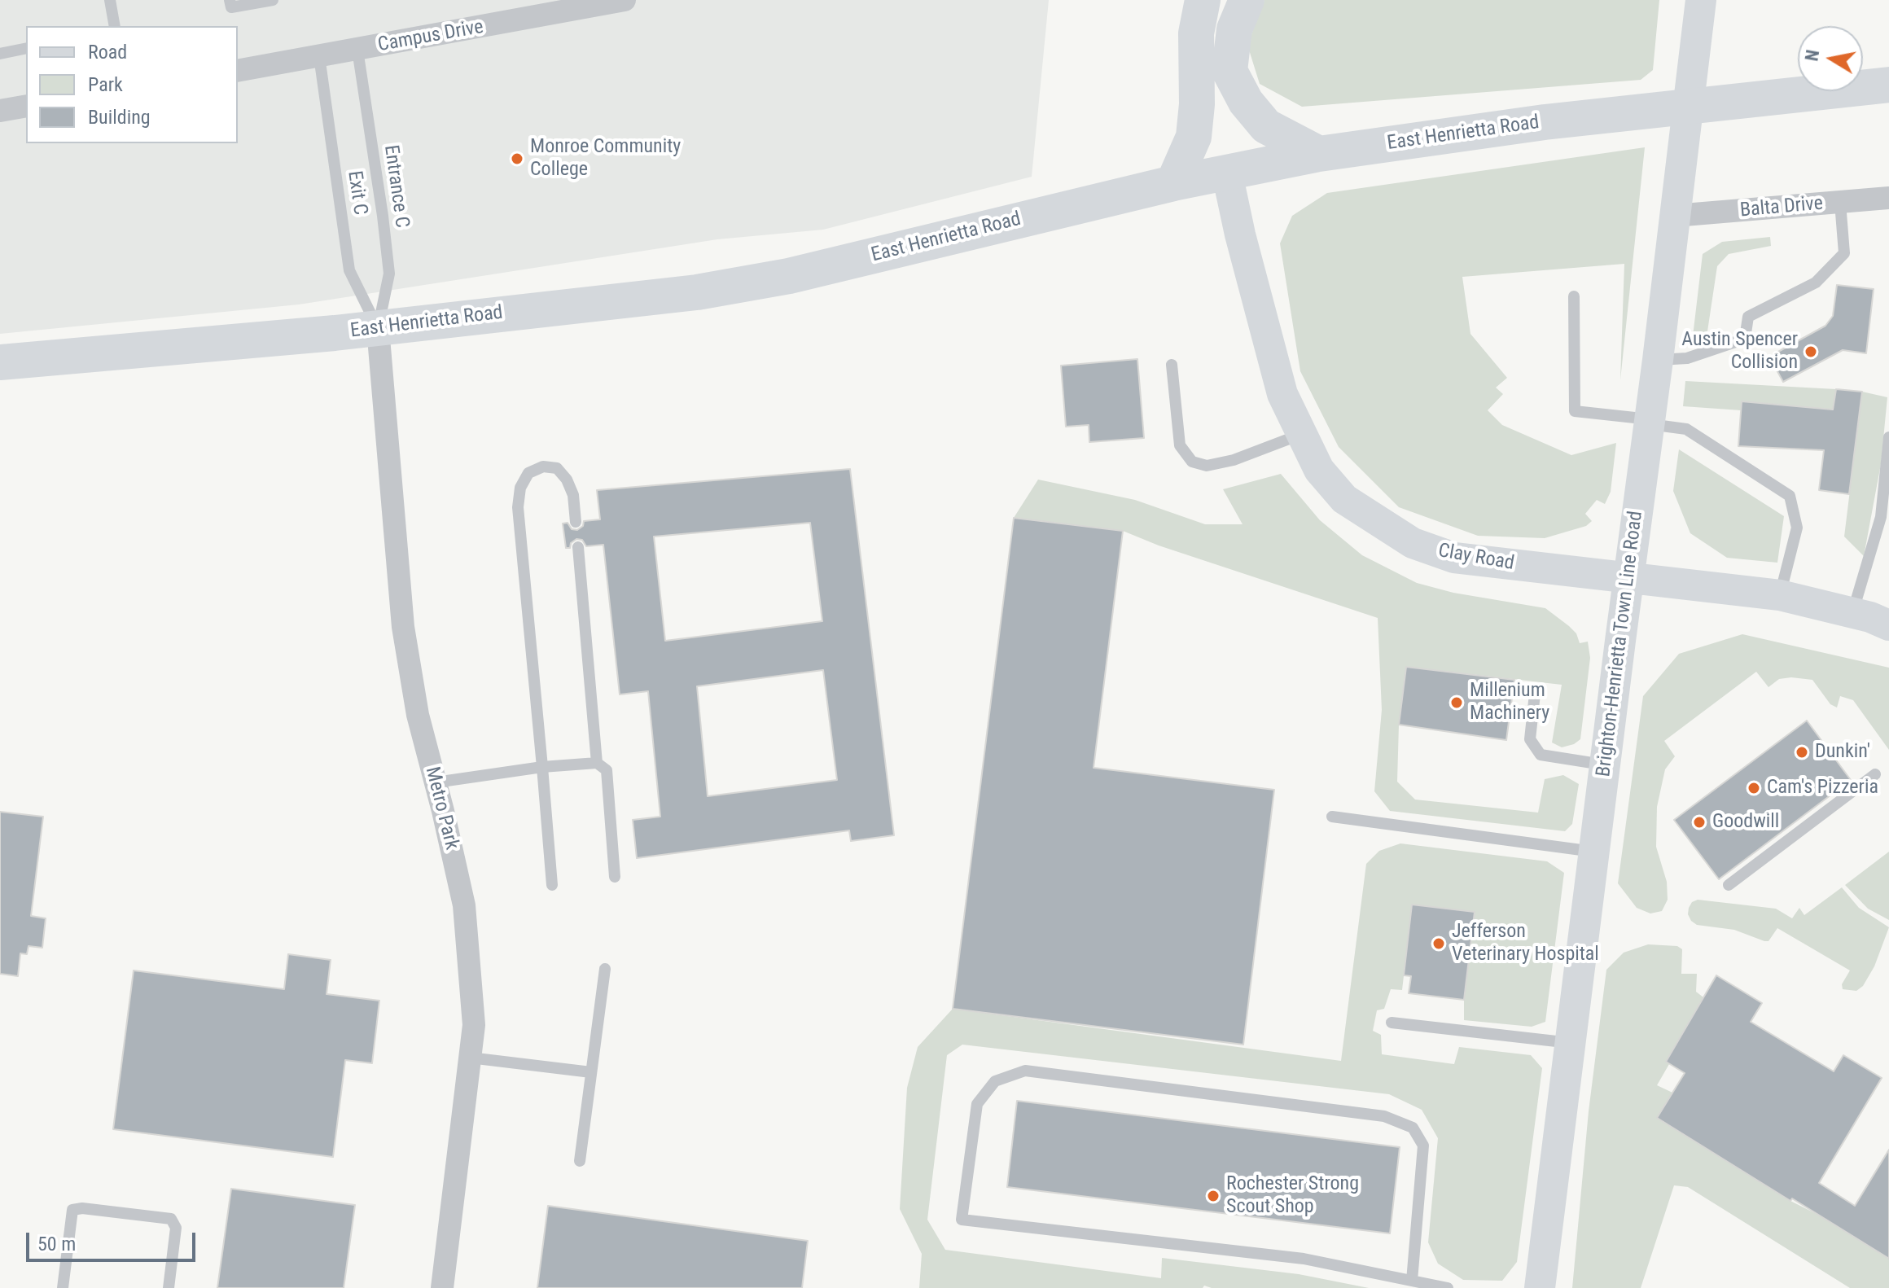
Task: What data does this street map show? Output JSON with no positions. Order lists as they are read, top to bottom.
{
  "streets": {
    "main road": ["East Henrietta Road"],
    "street": [
      "Campus Drive",
      "Balta Drive",
      "Clay Road",
      "Brighton-Henrietta Town Line Road",
      "Metro Park"
    ],
    "lane": ["Entrance C", "Exit C"]
  },
  "crossings": [
    ["Campus Drive", "Entrance C"],
    ["Campus Drive", "Exit C"],
    ["East Henrietta Road", "Entrance C"],
    ["East Henrietta Road", "Exit C"],
    ["East Henrietta Road", "Clay Road"],
    ["East Henrietta Road", "Metro Park"],
    ["Entrance C", "Exit C"],
    ["Entrance C", "Metro Park"],
    ["Exit C", "Metro Park"],
    ["Balta Drive", "Brighton-Henrietta Town Line Road"],
    ["Clay Road", "Brighton-Henrietta Town Line Road"]
  ],
  "places": [
    "Monroe Community College",
    "Austin Spencer Collision",
    "Millenium Machinery",
    "Dunkin'",
    "Cam's Pizzeria",
    "Goodwill",
    "Jefferson Veterinary Hospital",
    "Rochester Strong Scout Shop"
  ],
  "legend": ["Road", "Park", "Building"],
  "scale_bar": "50 m",
  "north": "left"
}
